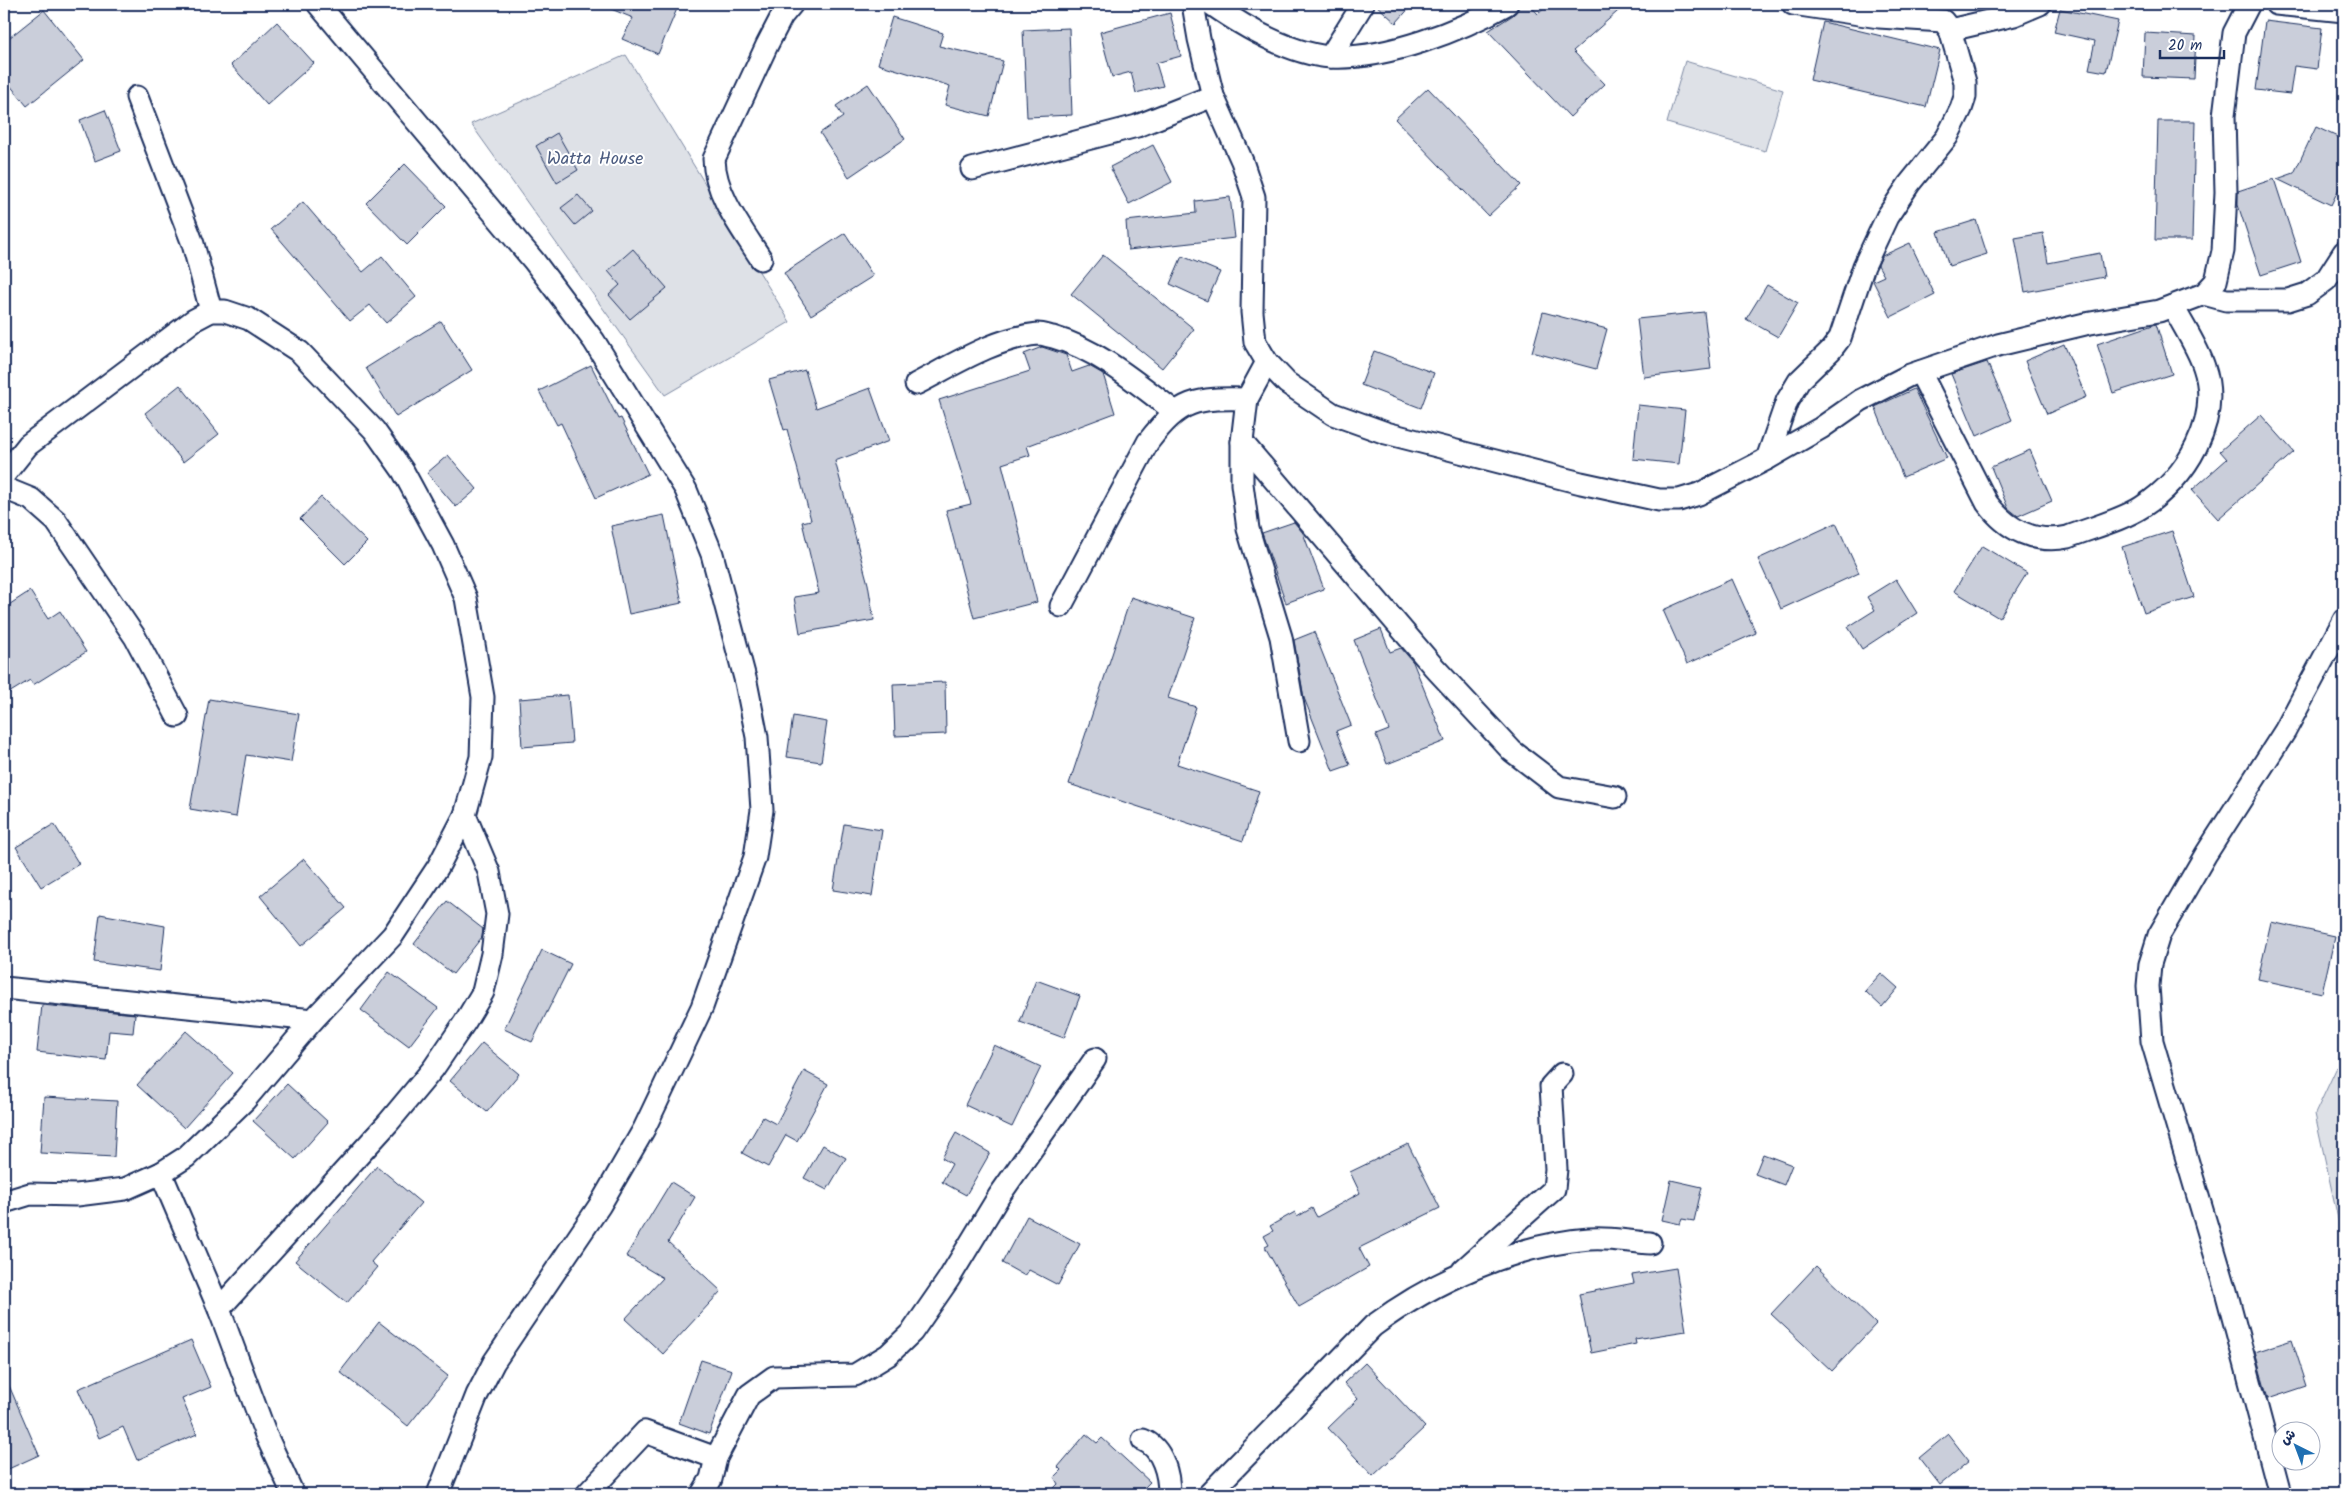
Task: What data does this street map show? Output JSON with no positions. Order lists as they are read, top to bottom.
{
  "parks": ["Watta House"],
  "scale_bar": "20 m",
  "north": "top left"
}
